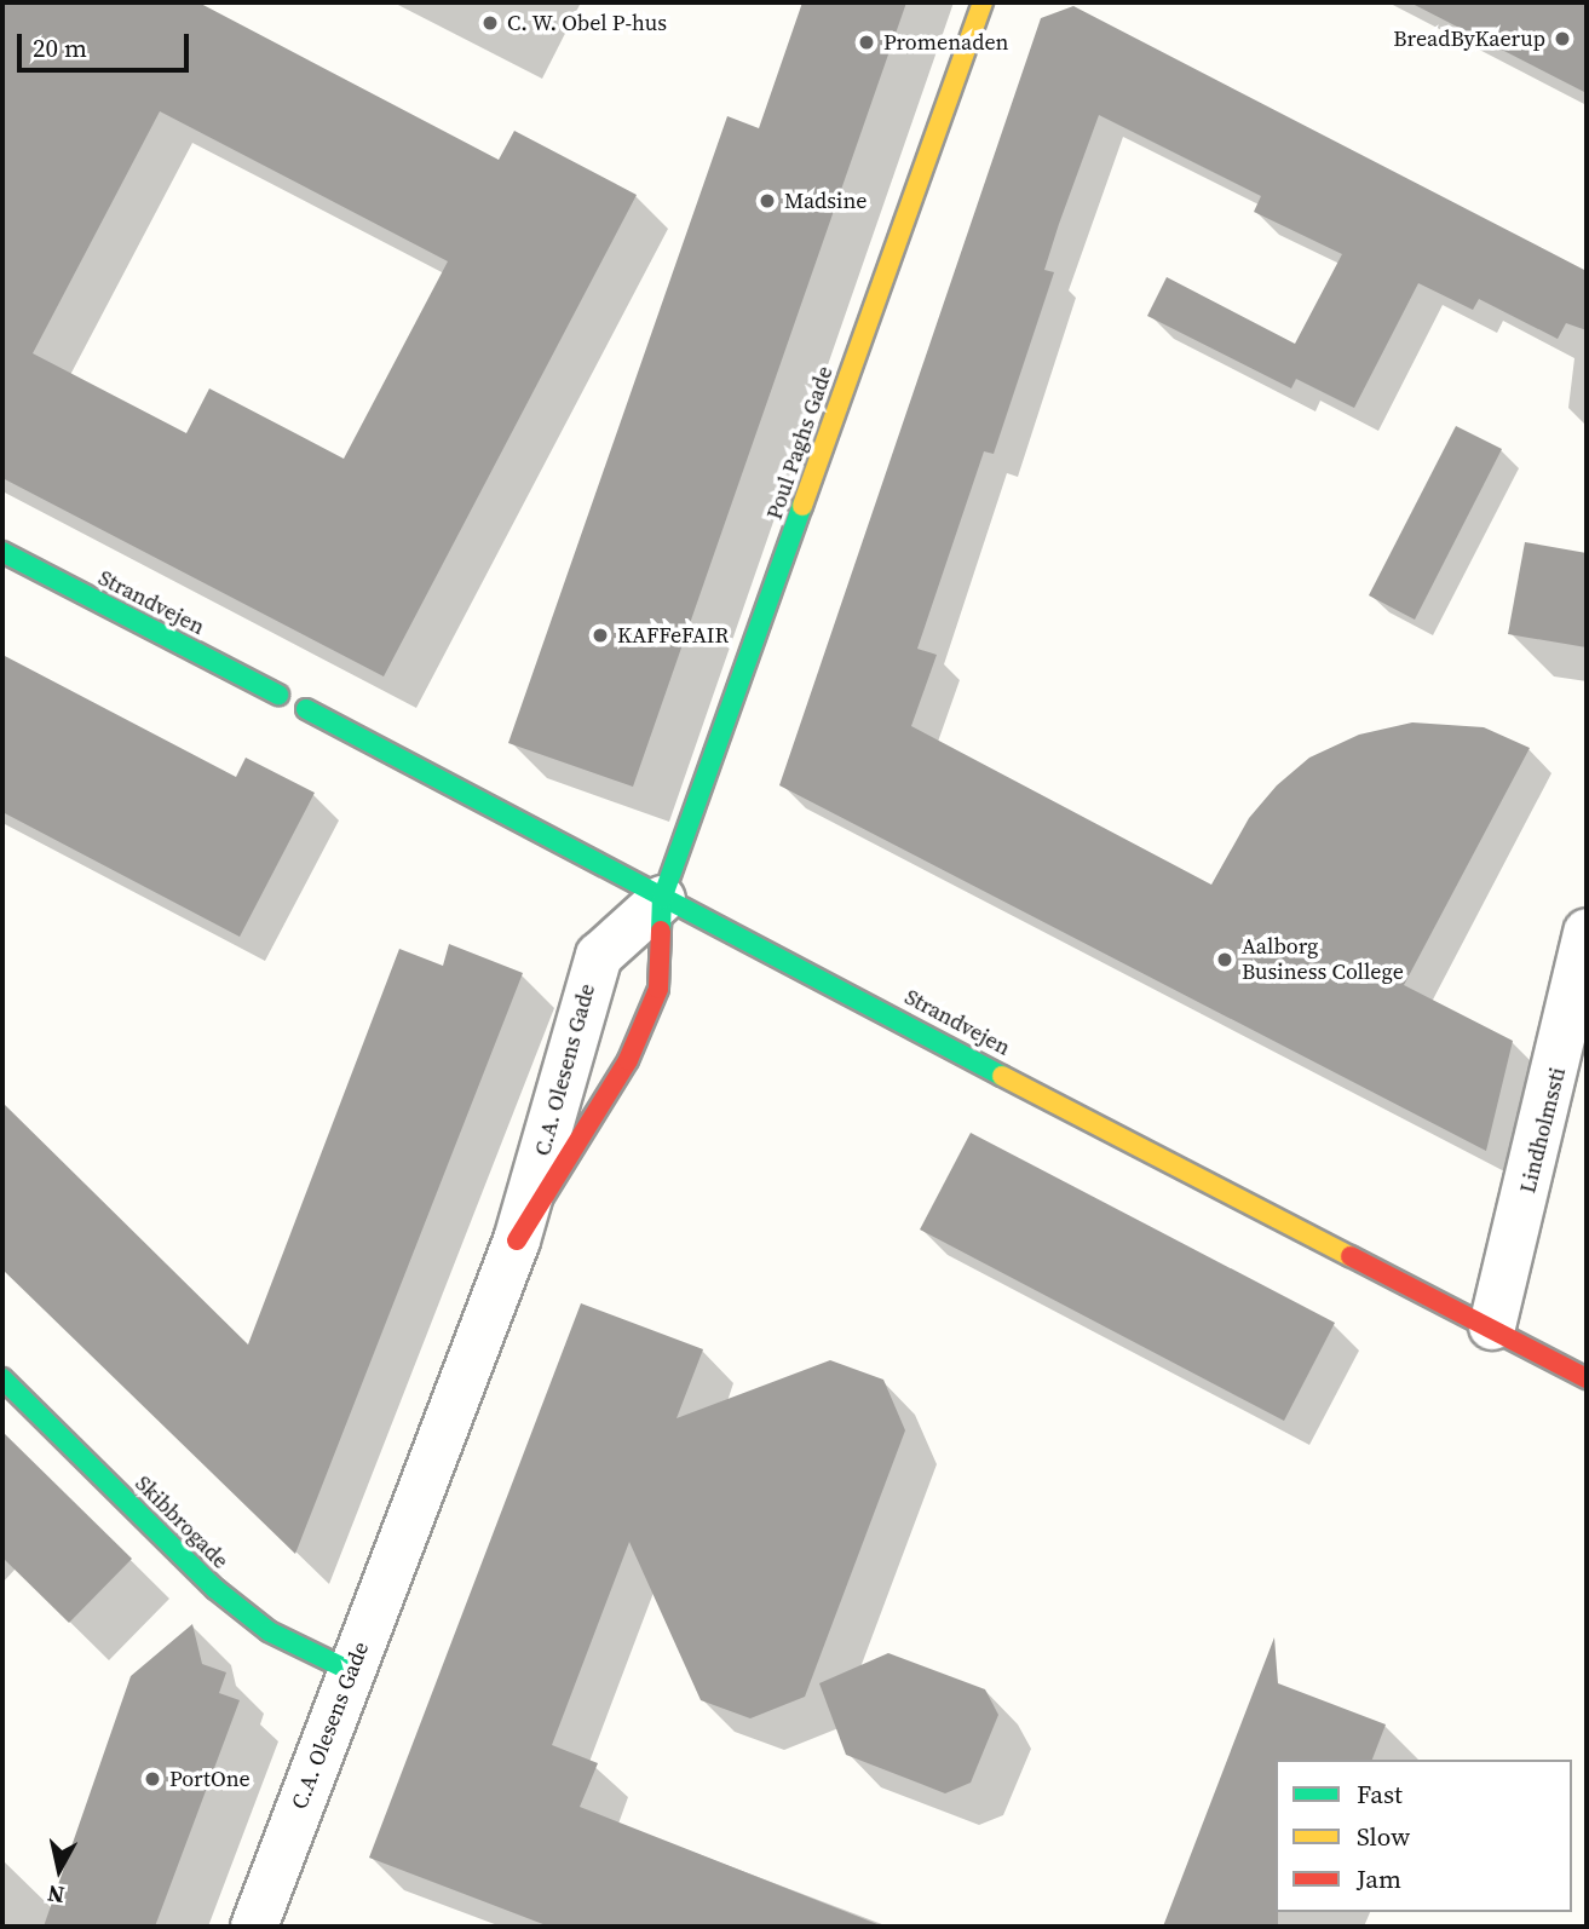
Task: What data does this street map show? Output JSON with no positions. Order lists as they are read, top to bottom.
{
  "streets": {
    "street": [
      "Poul Paghs Gade",
      "Strandvejen",
      "C.A. Olesens Gade",
      "Lindholmssti",
      "Skibbrogade"
    ]
  },
  "crossings": [
    ["Poul Paghs Gade", "Strandvejen"],
    ["Poul Paghs Gade", "C.A. Olesens Gade"],
    ["Strandvejen", "C.A. Olesens Gade"],
    ["Strandvejen", "Lindholmssti"],
    ["C.A. Olesens Gade", "Skibbrogade"]
  ],
  "places": [
    "C. W. Obel P-hus",
    "BreadByKaerup",
    "Promenaden",
    "Madsine",
    "KAFFeFAIR",
    "Aalborg Business College",
    "PortOne"
  ],
  "legend": ["Fast", "Slow", "Jam"],
  "scale_bar": "20 m",
  "north": "bottom"
}
